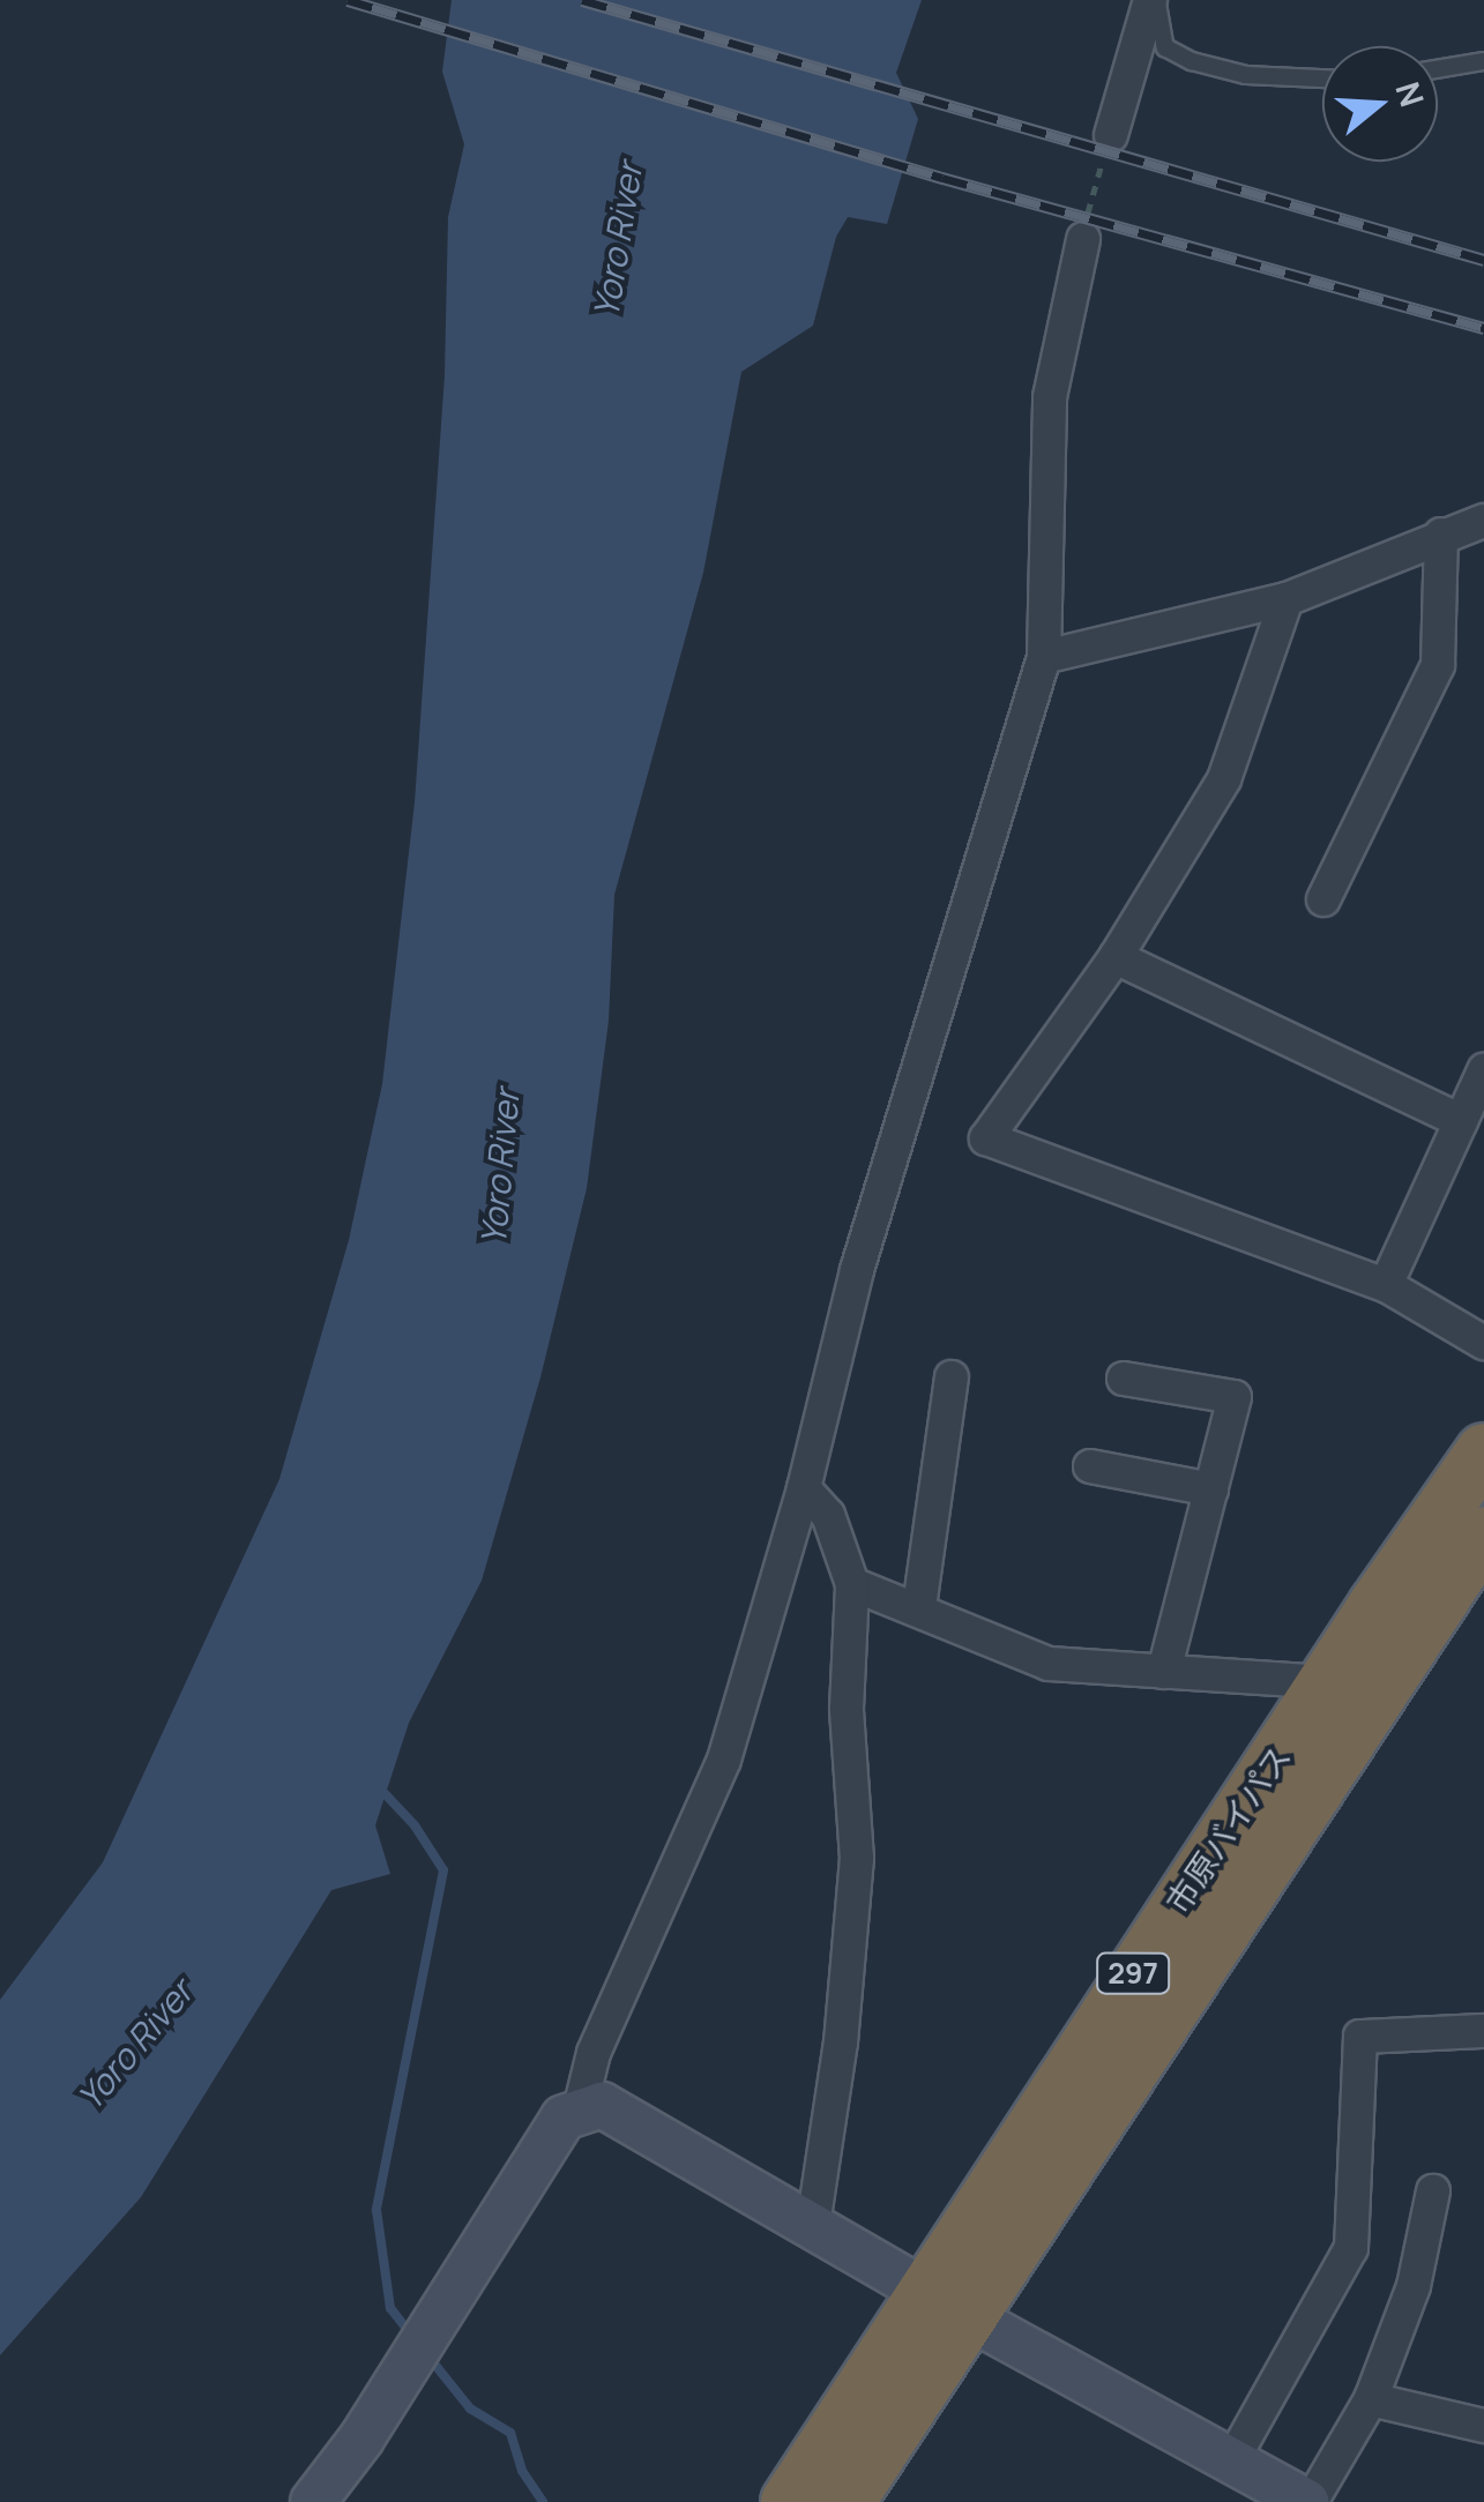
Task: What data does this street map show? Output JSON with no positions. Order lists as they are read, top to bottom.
{
  "streets": {
    "highway": ["市原バイパス", "297"]
  },
  "water": ["Yoro River"],
  "north": "right"
}
